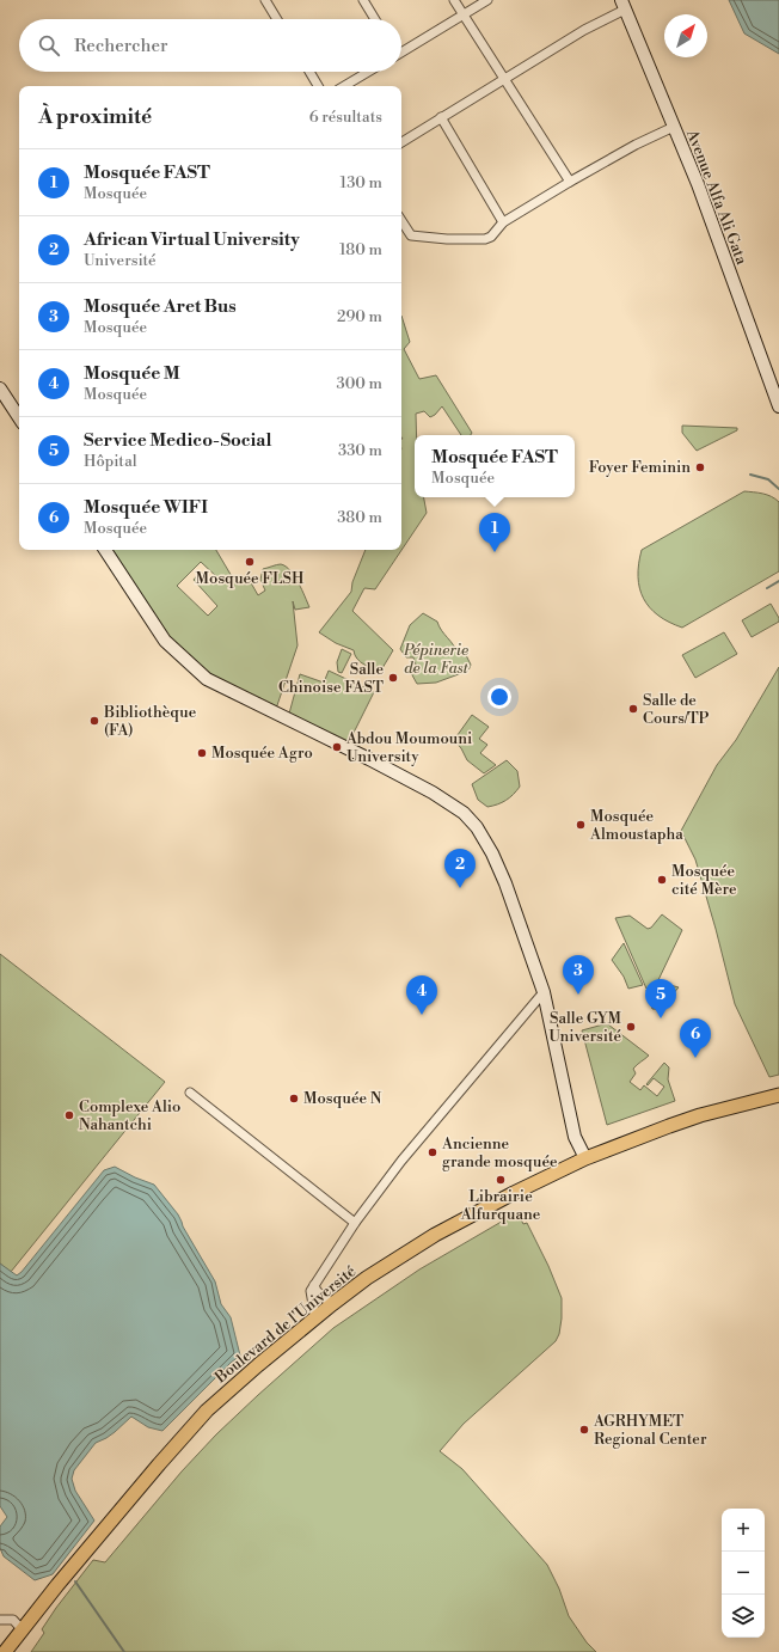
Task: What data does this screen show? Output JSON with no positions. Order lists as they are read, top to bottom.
{
  "streets": {
    "main road": ["Boulevard de l'Université"],
    "street": ["Avenue Alfa Ali Gata"]
  },
  "parks": ["Pépinerie de la Fast"],
  "places": [
    "Foyer Feminin",
    "Mosquée FLSH",
    "Salle Chinoise FAST",
    "Salle de Cours/TP",
    "Bibliothèque (FA)",
    "Abdou Moumouni University",
    "Mosquée Agro",
    "Mosquée Almoustapha",
    "Mosquée cité Mère",
    "Salle GYM Université",
    "Mosquée N",
    "Complexe Alio Nahantchi",
    "Ancienne grande mosquée",
    "Librairie Alfurquane",
    "AGRHYMET Regional Center"
  ],
  "north": "top right",
  "page": {
    "search": "Rechercher",
    "heading": ["À proximité", "6 résultats"],
    "list": [
      {
        "mark": "1",
        "name": "Mosquée FAST",
        "note": "Mosquée",
        "value": "130 m"
      },
      {
        "mark": "2",
        "name": "African Virtual University",
        "note": "Université",
        "value": "180 m"
      },
      {
        "mark": "3",
        "name": "Mosquée Aret Bus",
        "note": "Mosquée",
        "value": "290 m"
      },
      {
        "mark": "4",
        "name": "Mosquée M",
        "note": "Mosquée",
        "value": "300 m"
      },
      {
        "mark": "5",
        "name": "Service Medico-Social",
        "note": "Hôpital",
        "value": "330 m"
      },
      {
        "mark": "6",
        "name": "Mosquée WIFI",
        "note": "Mosquée",
        "value": "380 m"
      }
    ],
    "popup": ["Mosquée FAST", "Mosquée"],
    "pins": [
      "1",
      "2",
      "3",
      "4",
      "5",
      "6"
    ],
    "map_buttons": ["+", "−"]
  }
}
